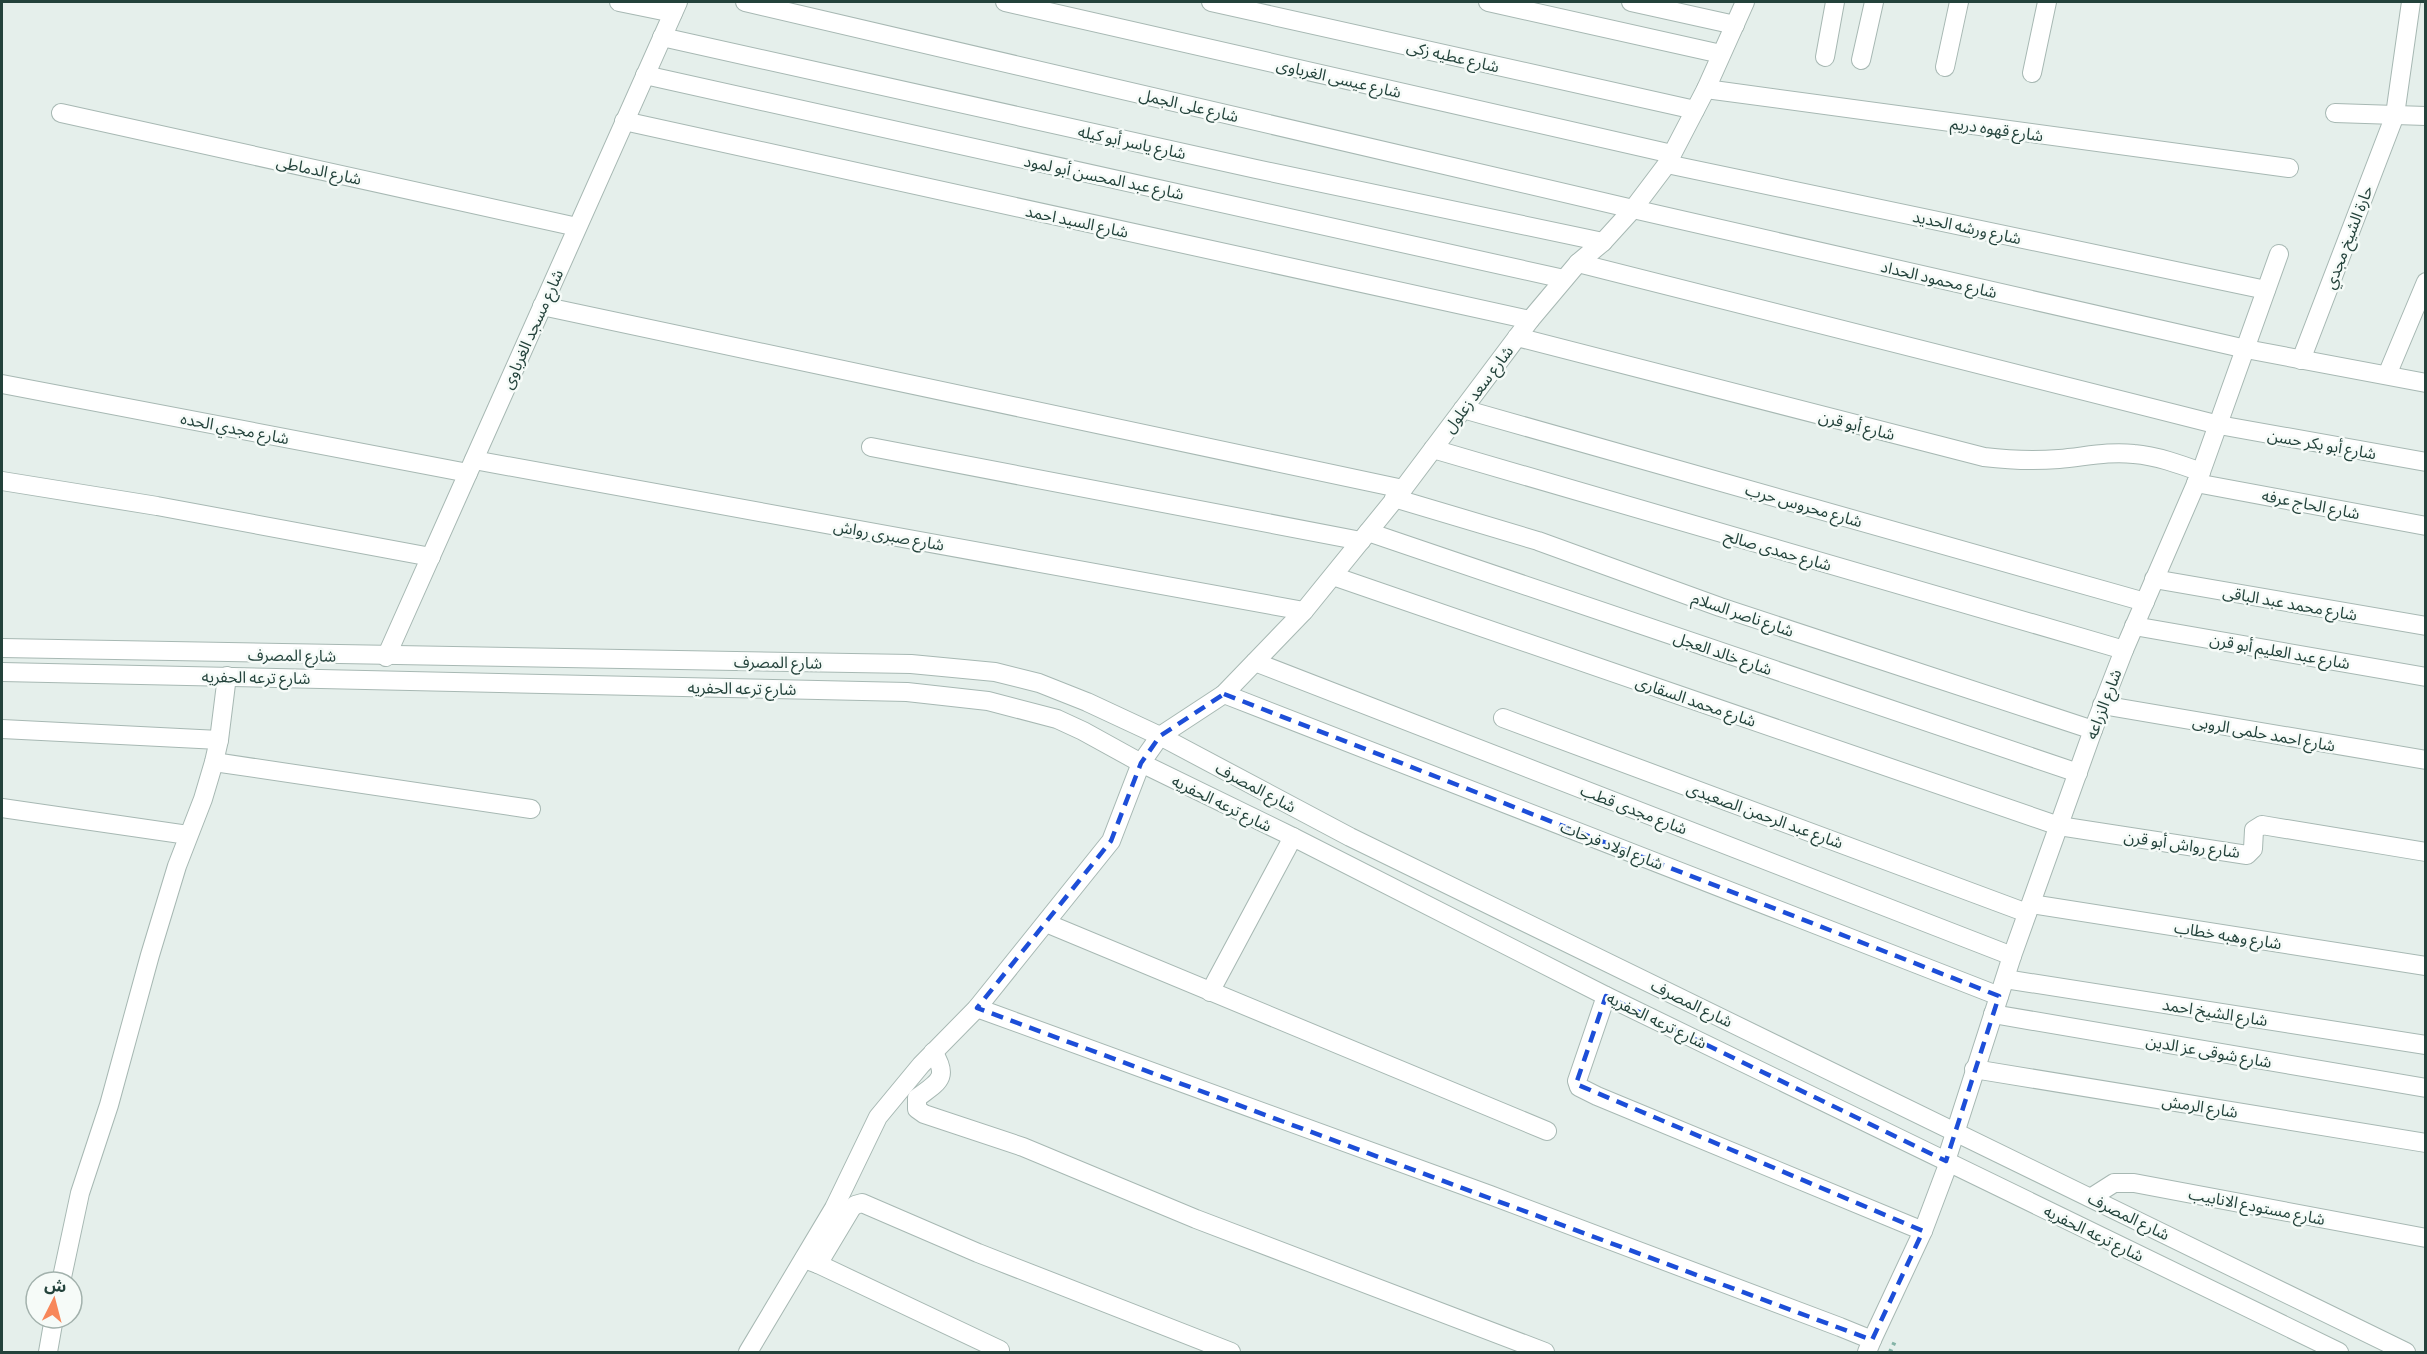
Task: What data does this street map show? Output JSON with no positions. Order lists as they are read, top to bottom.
{
  "streets": {
    "street": [
      "شارع عطيه زكى",
      "شارع عيسى الغرباوى",
      "شارع على الجمل",
      "شارع قهوه دريم",
      "شارع ياسر أبو كيله",
      "شارع الدماطى",
      "شارع عبد المحسن أبو لمود",
      "شارع السيد احمد",
      "شارع ورشه الحديد",
      "حارة الشيخ مجدي",
      "شارع محمود الحداد",
      "شارع مسجد الغرباوى",
      "شارع سعد زعلول",
      "شارع أبو قرن",
      "شارع مجدي الحده",
      "شارع أبو بكر حسن",
      "شارع الحاج عرفه",
      "شارع محروس حرب",
      "شارع صبرى رواش",
      "شارع حمدى صالح",
      "شارع محمد عبد الباقى",
      "شارع ناصر السلام",
      "شارع عبد العليم أبو قرن",
      "شارع خالد العجل",
      "شارع المصرف",
      "شارع ترعه الحفريه",
      "شارع محمد السقارى",
      "شارع الزراعه",
      "شارع احمد حلمى الروبى",
      "شارع مجدى قطب",
      "شارع عبد الرحمن الصعيدى",
      "شارع رواش أبو قرن",
      "شارع اولاد فرحات",
      "شارع وهبه خطاب",
      "شارع الشيخ احمد",
      "شارع شوقى عز الدين",
      "شارع الرمش",
      "شارع مستودع الانابيب"
    ]
  },
  "crossings": [
    ["شارع عطيه زكى", "شارع سعد زعلول"],
    ["شارع عيسى الغرباوى", "شارع ورشه الحديد"],
    ["شارع عيسى الغرباوى", "شارع سعد زعلول"],
    ["شارع على الجمل", "شارع محمود الحداد"],
    ["شارع على الجمل", "شارع سعد زعلول"],
    ["شارع قهوه دريم", "شارع سعد زعلول"],
    ["شارع ياسر أبو كيله", "شارع مسجد الغرباوى"],
    ["شارع ياسر أبو كيله", "شارع سعد زعلول"],
    ["شارع الدماطى", "شارع مسجد الغرباوى"],
    ["شارع عبد المحسن أبو لمود", "شارع مسجد الغرباوى"],
    ["شارع عبد المحسن أبو لمود", "شارع سعد زعلول"],
    ["شارع السيد احمد", "شارع مسجد الغرباوى"],
    ["شارع السيد احمد", "شارع سعد زعلول"],
    ["شارع ورشه الحديد", "شارع سعد زعلول"],
    ["شارع ورشه الحديد", "شارع الزراعه"],
    ["حارة الشيخ مجدي", "شارع محمود الحداد"],
    ["شارع محمود الحداد", "شارع سعد زعلول"],
    ["شارع محمود الحداد", "شارع الزراعه"],
    ["شارع مسجد الغرباوى", "شارع مجدي الحده"],
    ["شارع مسجد الغرباوى", "شارع صبرى رواش"],
    ["شارع مسجد الغرباوى", "شارع ناصر السلام"],
    ["شارع مسجد الغرباوى", "شارع المصرف"],
    ["شارع سعد زعلول", "شارع أبو قرن"],
    ["شارع سعد زعلول", "شارع أبو بكر حسن"],
    ["شارع سعد زعلول", "شارع محروس حرب"],
    ["شارع سعد زعلول", "شارع صبرى رواش"],
    ["شارع سعد زعلول", "شارع حمدى صالح"],
    ["شارع سعد زعلول", "شارع ناصر السلام"],
    ["شارع سعد زعلول", "شارع خالد العجل"],
    ["شارع سعد زعلول", "شارع المصرف"],
    ["شارع سعد زعلول", "شارع محمد السقارى"],
    ["شارع سعد زعلول", "شارع مجدى قطب"],
    ["شارع سعد زعلول", "شارع اولاد فرحات"],
    ["شارع أبو قرن", "شارع الحاج عرفه"],
    ["شارع أبو قرن", "شارع الزراعه"],
    ["شارع مجدي الحده", "شارع صبرى رواش"],
    ["شارع أبو بكر حسن", "شارع الزراعه"],
    ["شارع الحاج عرفه", "شارع الزراعه"],
    ["شارع محروس حرب", "شارع الزراعه"],
    ["شارع حمدى صالح", "شارع الزراعه"],
    ["شارع محمد عبد الباقى", "شارع الزراعه"],
    ["شارع ناصر السلام", "شارع الزراعه"],
    ["شارع عبد العليم أبو قرن", "شارع الزراعه"],
    ["شارع خالد العجل", "شارع الزراعه"],
    ["شارع المصرف", "شارع الزراعه"],
    ["شارع المصرف", "شارع مستودع الانابيب"],
    ["شارع ترعه الحفريه", "شارع الزراعه"],
    ["شارع محمد السقارى", "شارع الزراعه"],
    ["شارع محمد السقارى", "شارع رواش أبو قرن"],
    ["شارع الزراعه", "شارع احمد حلمى الروبى"],
    ["شارع الزراعه", "شارع مجدى قطب"],
    ["شارع الزراعه", "شارع عبد الرحمن الصعيدى"],
    ["شارع الزراعه", "شارع رواش أبو قرن"],
    ["شارع الزراعه", "شارع اولاد فرحات"],
    ["شارع الزراعه", "شارع وهبه خطاب"],
    ["شارع الزراعه", "شارع الشيخ احمد"],
    ["شارع الزراعه", "شارع شوقى عز الدين"],
    ["شارع الزراعه", "شارع الرمش"],
    ["شارع عبد الرحمن الصعيدى", "شارع وهبه خطاب"],
    ["شارع اولاد فرحات", "شارع الشيخ احمد"]
  ],
  "north": "top"
}
